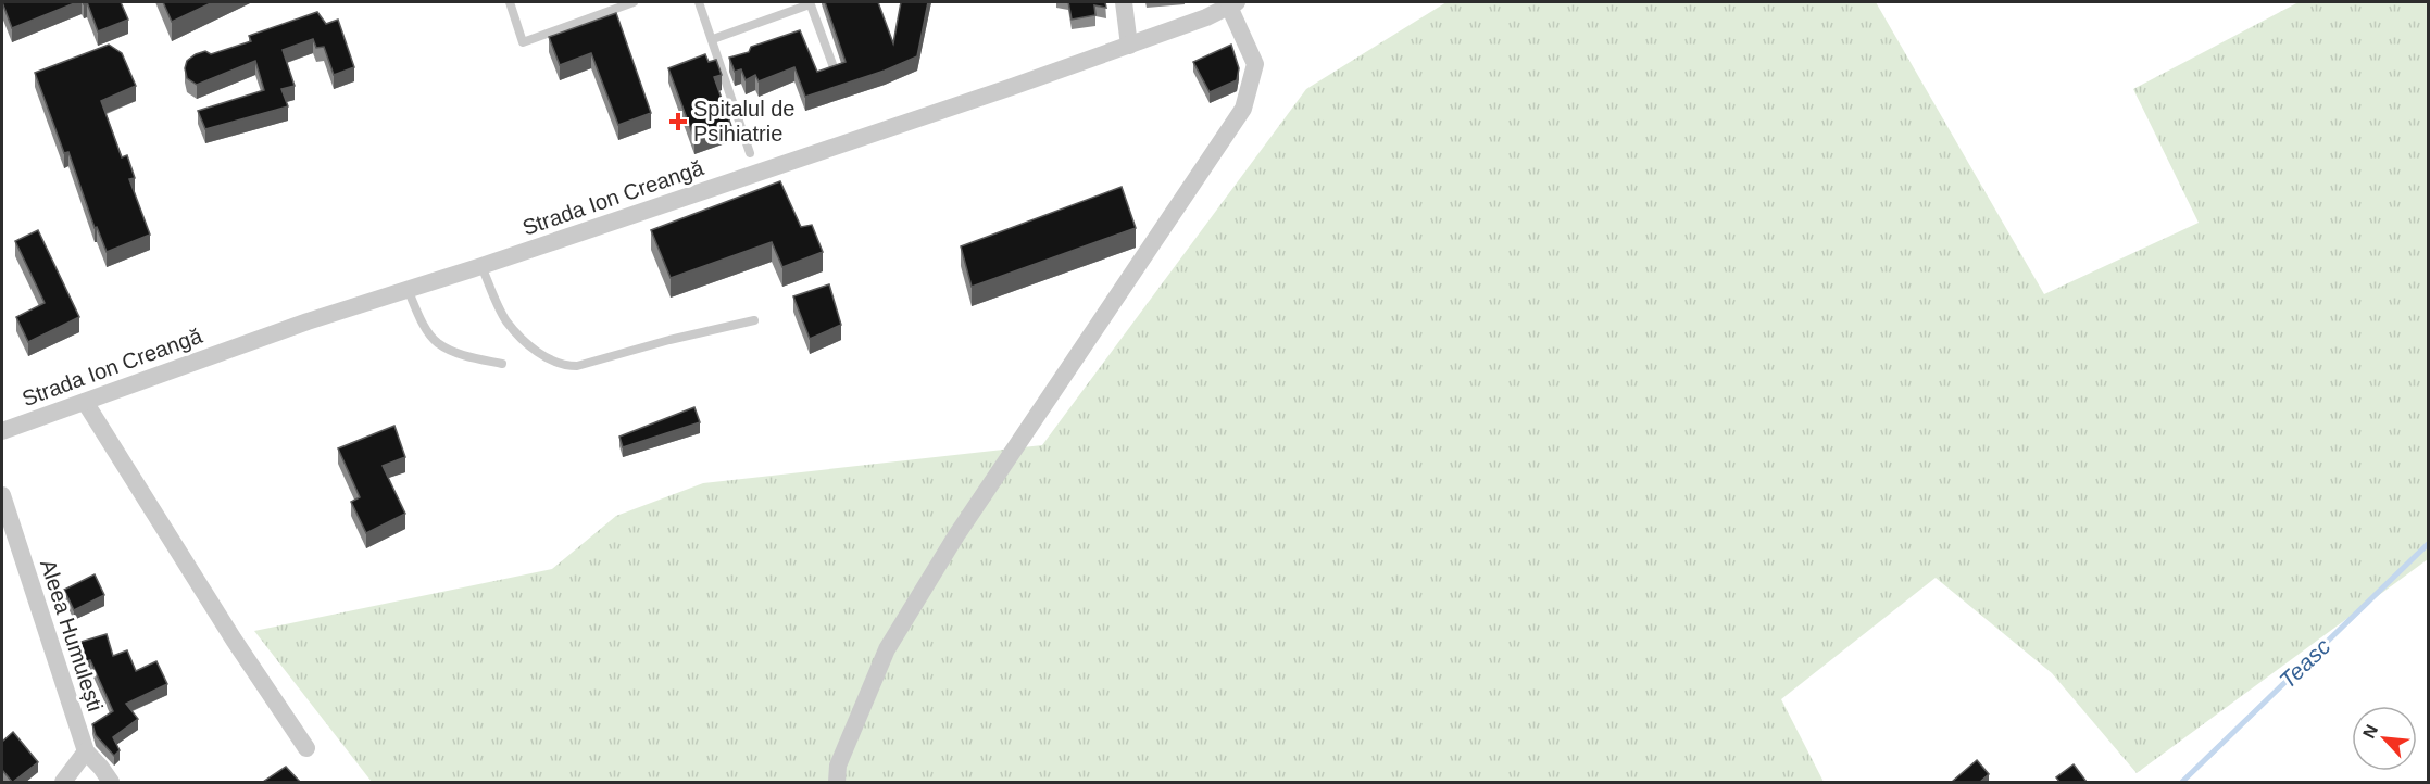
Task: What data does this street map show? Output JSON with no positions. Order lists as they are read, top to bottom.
{
  "streets": {
    "street": ["Strada Ion Creangă", "Aleea Humulești"]
  },
  "water": ["Teasc"],
  "places": {
    "health": ["Spitalul de Psihiatrie"]
  },
  "north": "top left"
}
